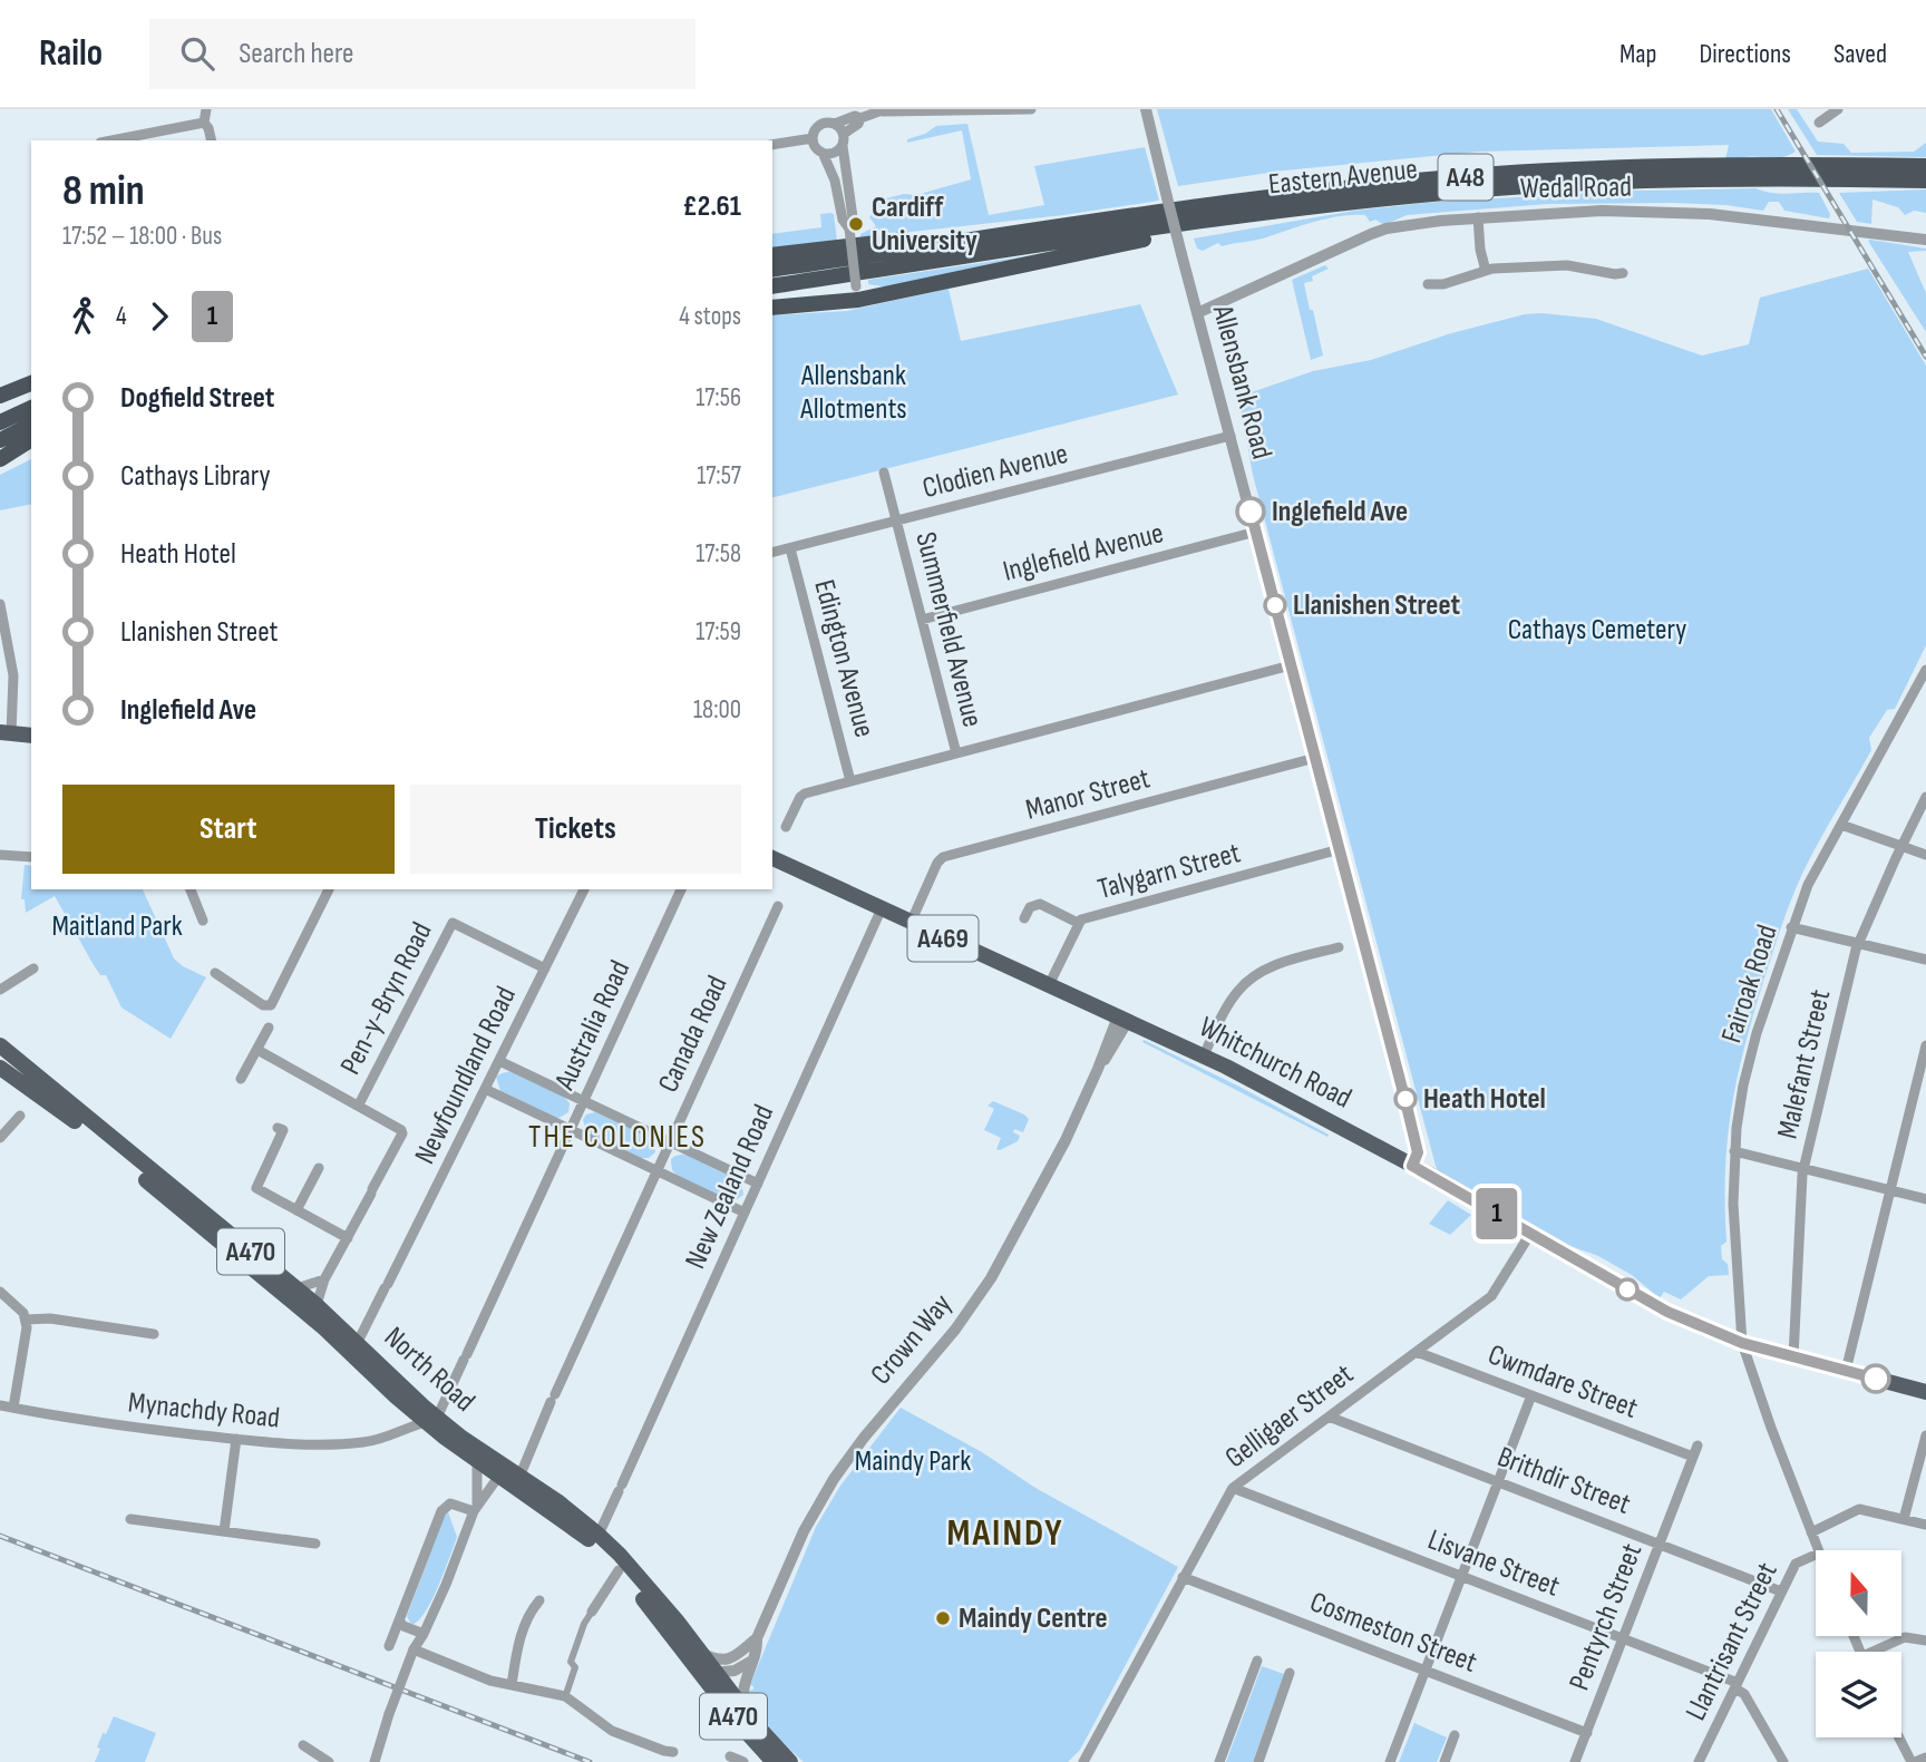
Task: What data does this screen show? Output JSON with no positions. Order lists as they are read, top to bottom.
{
  "streets": {
    "highway": ["Eastern Avenue", "A48"],
    "main road": [
      "A469",
      "Whitchurch Road",
      "A470",
      "North Road"
    ],
    "street": [
      "Wedal Road",
      "Allensbank Road",
      "Clodien Avenue",
      "Inglefield Avenue",
      "Summerfield Avenue",
      "Edington Avenue",
      "Manor Street",
      "Talygarn Street",
      "Fairoak Road",
      "Pen-y-Bryn Road",
      "Australia Road",
      "Canada Road",
      "Malefant Street",
      "Newfoundland Road",
      "New Zealand Road",
      "Crown Way",
      "Cwmdare Street",
      "Mynachdy Road",
      "Gelligaer Street",
      "Brithdir Street",
      "Lisvane Street",
      "Pentyrch Street",
      "Cosmeston Street",
      "Llantrisant Street"
    ]
  },
  "crossings": [
    ["Wedal Road", "Allensbank Road"],
    ["Allensbank Road", "Clodien Avenue"],
    ["Allensbank Road", "Inglefield Avenue"],
    ["Allensbank Road", "Manor Street"],
    ["Allensbank Road", "Talygarn Street"],
    ["Allensbank Road", "Whitchurch Road"],
    ["Clodien Avenue", "Summerfield Avenue"],
    ["Clodien Avenue", "Edington Avenue"],
    ["Inglefield Avenue", "Summerfield Avenue"],
    ["Manor Street", "Whitchurch Road"],
    ["Talygarn Street", "Whitchurch Road"],
    ["A469", "Fairoak Road"],
    ["A469", "Whitchurch Road"],
    ["A469", "Malefant Street"],
    ["Fairoak Road", "Whitchurch Road"],
    ["Pen-y-Bryn Road", "Newfoundland Road"],
    ["Australia Road", "North Road"],
    ["Australia Road", "Mynachdy Road"],
    ["Canada Road", "North Road"],
    ["Whitchurch Road", "New Zealand Road"],
    ["Whitchurch Road", "Crown Way"],
    ["Whitchurch Road", "Gelligaer Street"],
    ["Newfoundland Road", "North Road"],
    ["New Zealand Road", "North Road"],
    ["Crown Way", "North Road"],
    ["North Road", "Mynachdy Road"],
    ["Cwmdare Street", "Gelligaer Street"],
    ["Cwmdare Street", "Pentyrch Street"],
    ["Gelligaer Street", "Brithdir Street"],
    ["Gelligaer Street", "Lisvane Street"],
    ["Gelligaer Street", "Cosmeston Street"],
    ["Brithdir Street", "Pentyrch Street"],
    ["Brithdir Street", "Llantrisant Street"],
    ["Lisvane Street", "Pentyrch Street"],
    ["Lisvane Street", "Llantrisant Street"],
    ["Pentyrch Street", "Cosmeston Street"]
  ],
  "districts": ["THE COLONIES", "MAINDY"],
  "parks": [
    "Allensbank Allotments",
    "Cathays Cemetery",
    "Maitland Park",
    "Maindy Park"
  ],
  "places": [
    "Cardiff University",
    "Inglefield Ave",
    "Llanishen Street",
    "Heath Hotel",
    "Maindy Centre"
  ],
  "lines": ["bus line 1"],
  "north": "top",
  "page": {
    "header": "Railo",
    "search": "Search here",
    "nav": ["Map", "Directions", "Saved"],
    "on_map": "1",
    "heading": ["8 min", "17:52 – 18:00 · Bus", "£2.61"],
    "legs": ["4", "1", "4 stops"],
    "list": [
      {
        "name": "Dogfield Street",
        "value": "17:56"
      },
      {
        "name": "Cathays Library",
        "value": "17:57"
      },
      {
        "name": "Heath Hotel",
        "value": "17:58"
      },
      {
        "name": "Llanishen Street",
        "value": "17:59"
      },
      {
        "name": "Inglefield Ave",
        "value": "18:00"
      }
    ],
    "buttons": ["Start", "Tickets"]
  }
}
